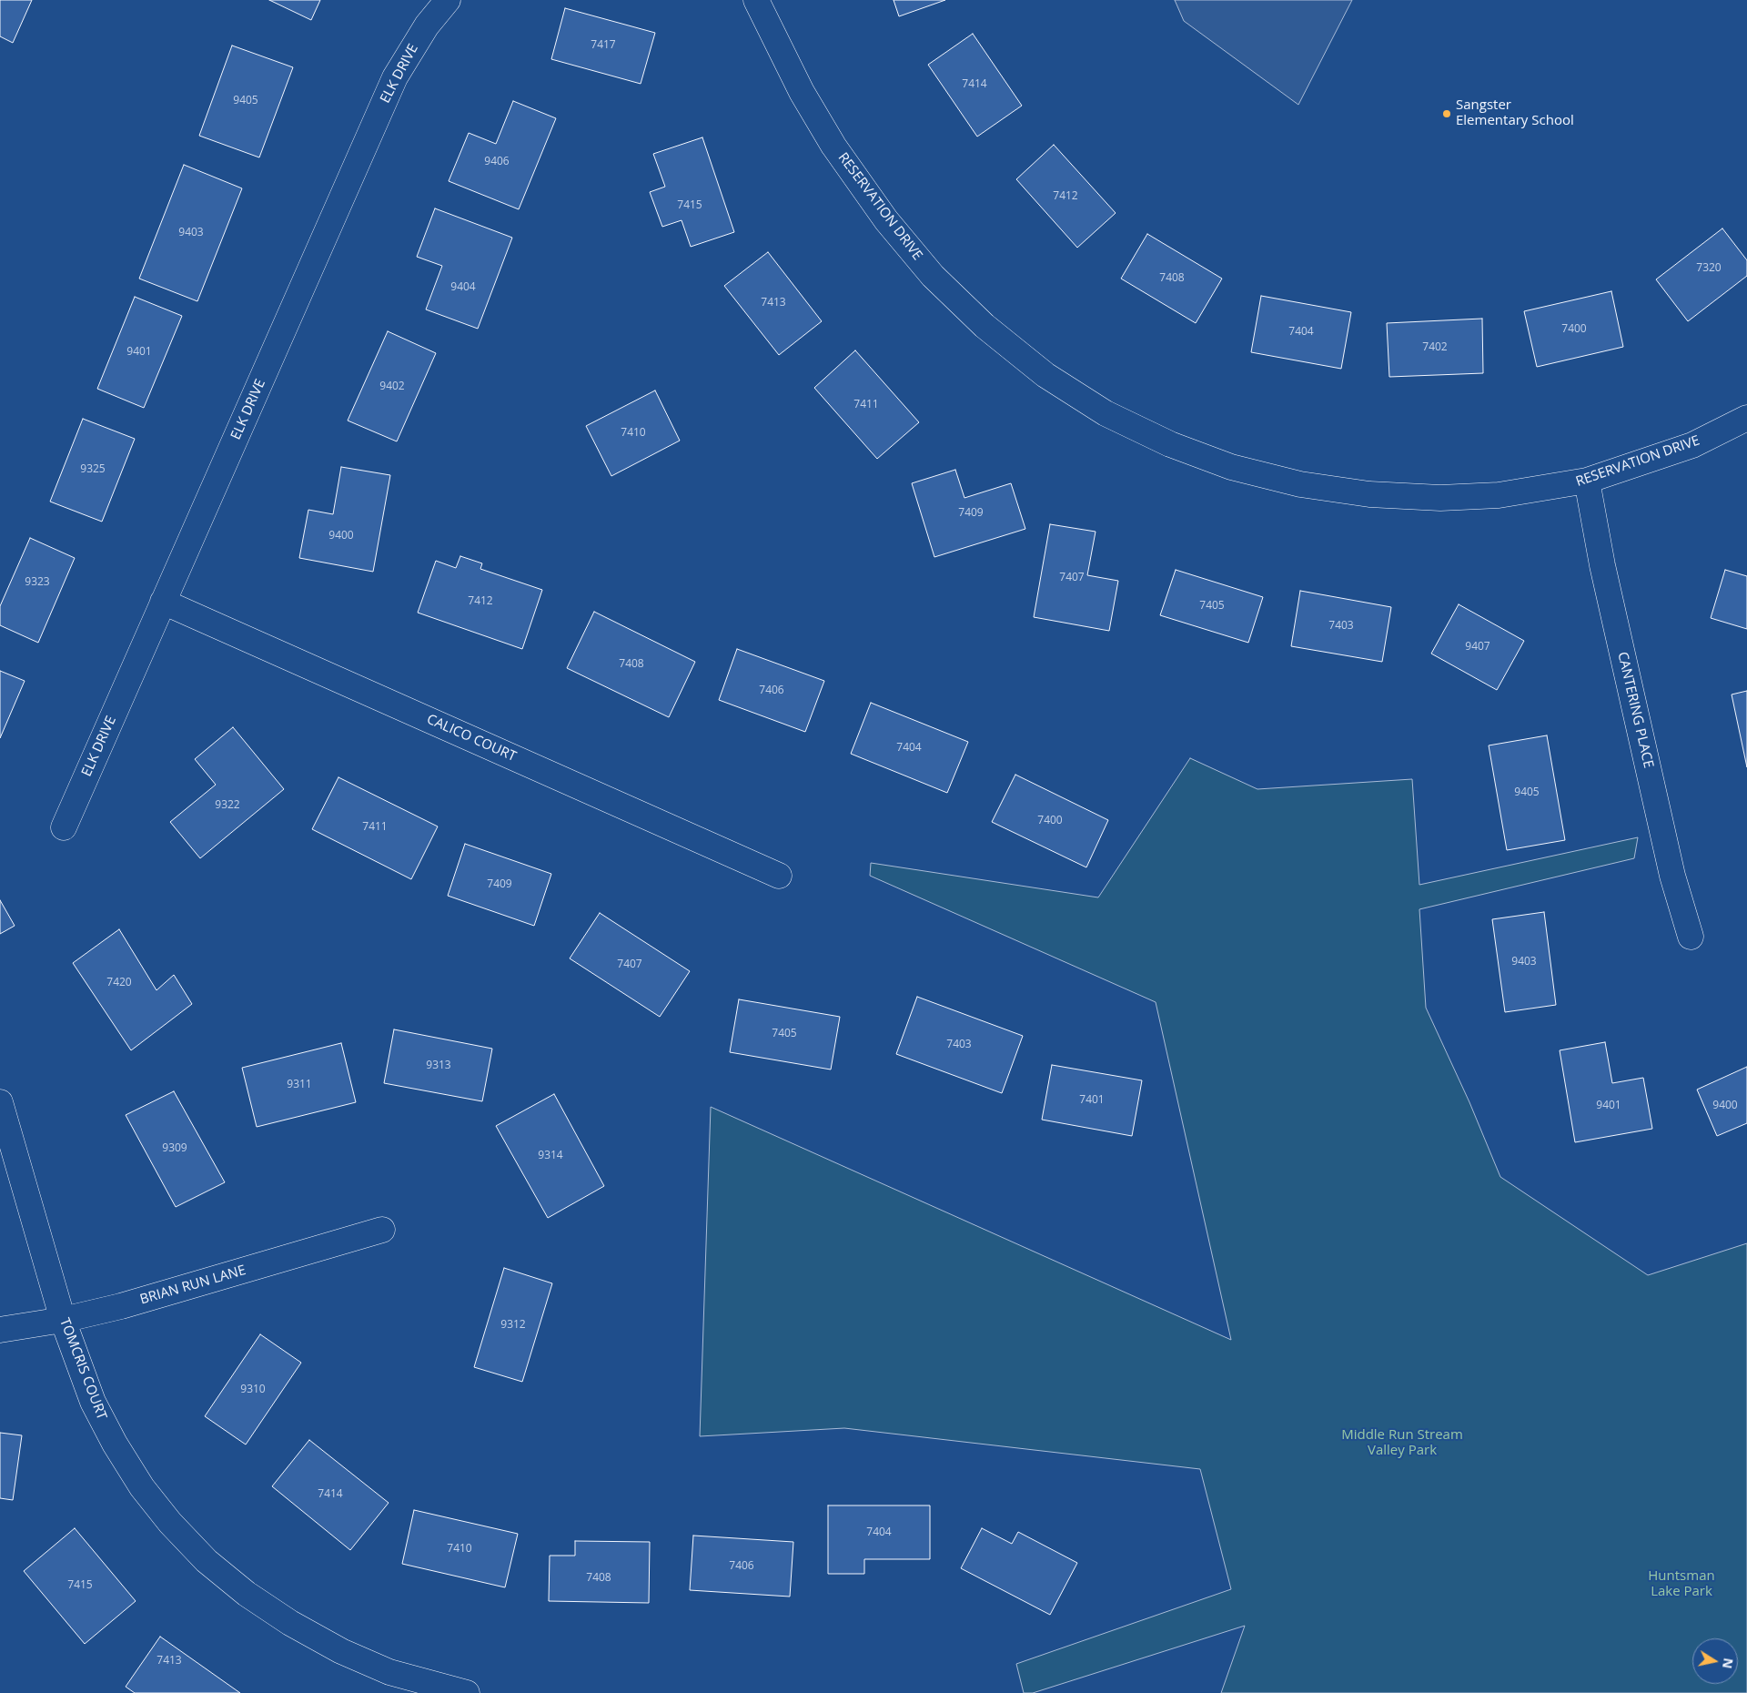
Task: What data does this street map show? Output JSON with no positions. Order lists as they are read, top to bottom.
{
  "streets": {
    "street": [
      "ELK DRIVE",
      "RESERVATION DRIVE",
      "CANTERING PLACE",
      "CALICO COURT",
      "BRIAN RUN LANE",
      "TOMCRIS COURT"
    ]
  },
  "crossings": [
    ["ELK DRIVE", "CALICO COURT"],
    ["RESERVATION DRIVE", "CANTERING PLACE"],
    ["BRIAN RUN LANE", "TOMCRIS COURT"]
  ],
  "parks": ["Middle Run Stream Valley Park", "Huntsman Lake Park"],
  "places": ["Sangster Elementary School"],
  "house_numbers": [
    "7417",
    "7414",
    "9405",
    "9406",
    "7412",
    "7415",
    "9403",
    "7320",
    "7408",
    "9404",
    "7413",
    "7400",
    "7404",
    "7402",
    "9401",
    "9402",
    "7411",
    "7410",
    "9325",
    "7409",
    "9400",
    "7407",
    "9323",
    "7412",
    "7405",
    "7403",
    "9407",
    "7408",
    "7406",
    "7404",
    "9405",
    "9322",
    "7400",
    "7411",
    "7409",
    "9403",
    "7407",
    "7420",
    "7405",
    "7403",
    "9313",
    "9311",
    "7401",
    "9401",
    "9400",
    "9309",
    "9314",
    "9312",
    "9310",
    "7414",
    "7404",
    "7410",
    "7406",
    "7408",
    "7415",
    "7413"
  ],
  "north": "right"
}
